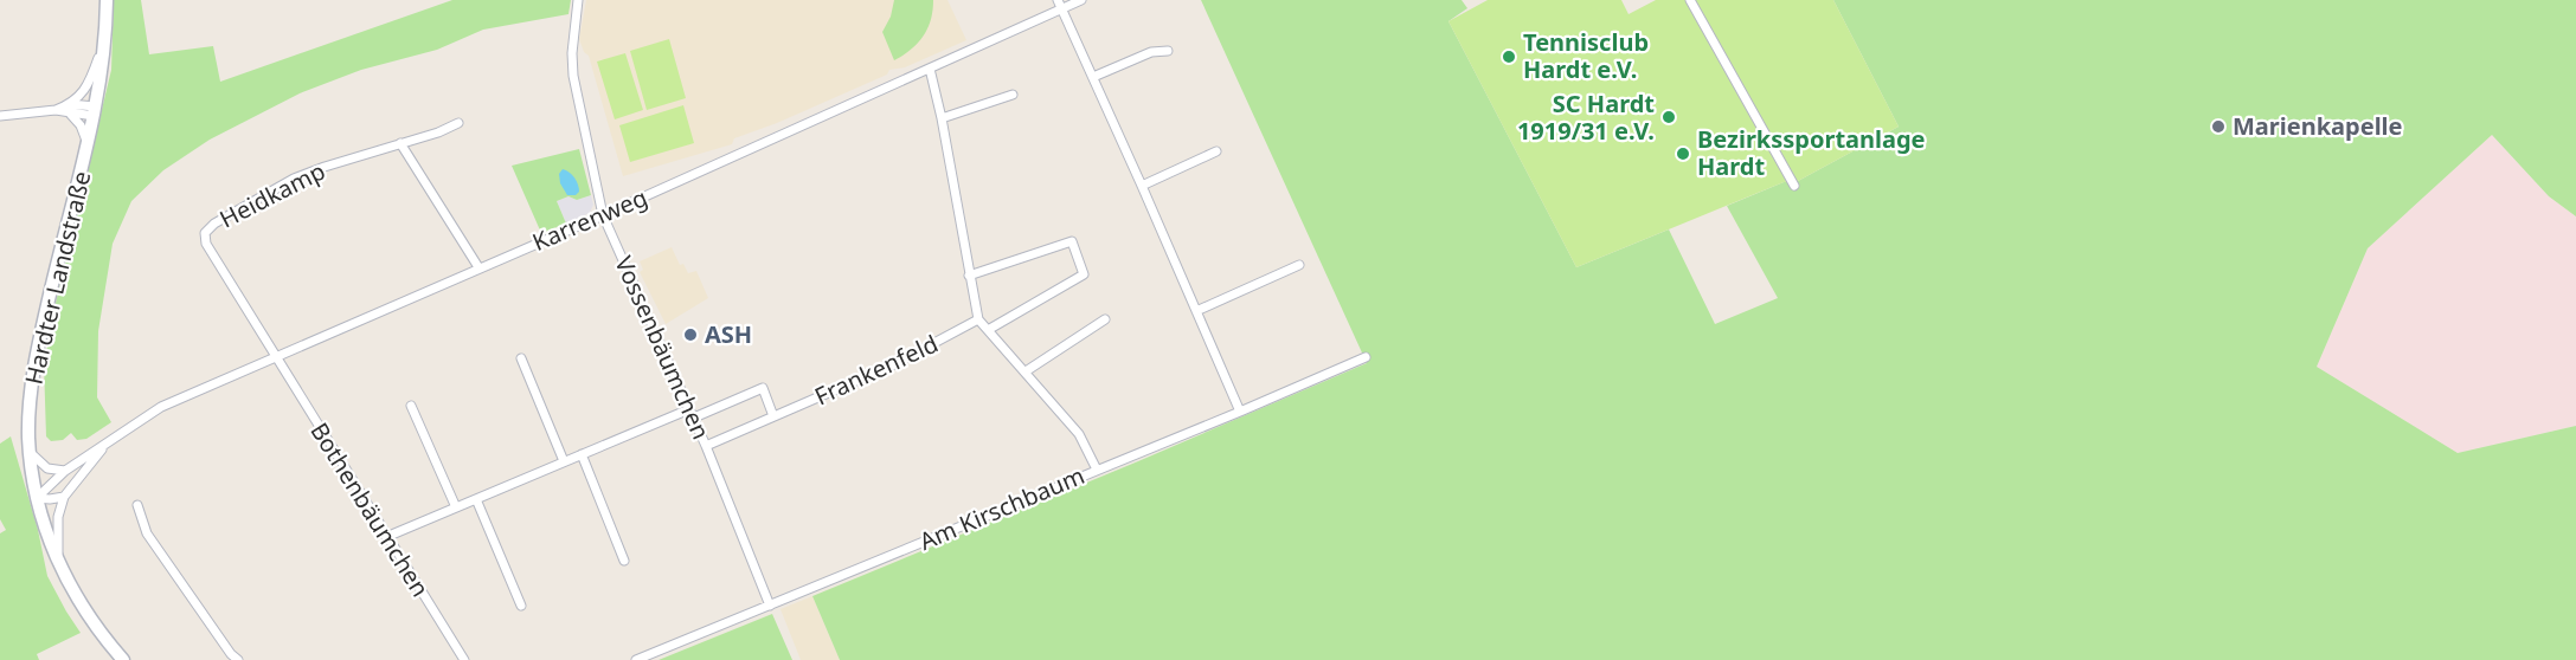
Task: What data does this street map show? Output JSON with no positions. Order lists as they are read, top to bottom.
{
  "streets": {
    "main road": ["Hardter Landstraße"],
    "street": [
      "Heidkamp",
      "Karrenweg",
      "Vossenbäumchen",
      "Frankenfeld",
      "Am Kirschbaum",
      "Bothenbäumchen"
    ]
  },
  "crossings": [
    ["Heidkamp", "Karrenweg"],
    ["Heidkamp", "Bothenbäumchen"],
    ["Karrenweg", "Hardter Landstraße"],
    ["Karrenweg", "Vossenbäumchen"],
    ["Karrenweg", "Bothenbäumchen"],
    ["Vossenbäumchen", "Frankenfeld"],
    ["Vossenbäumchen", "Am Kirschbaum"]
  ],
  "places": [
    "Tennisclub Hardt e.V.",
    "SC Hardt 1919/31 e.V.",
    "Marienkapelle",
    "Bezirkssportanlage Hardt",
    "ASH"
  ]
}
